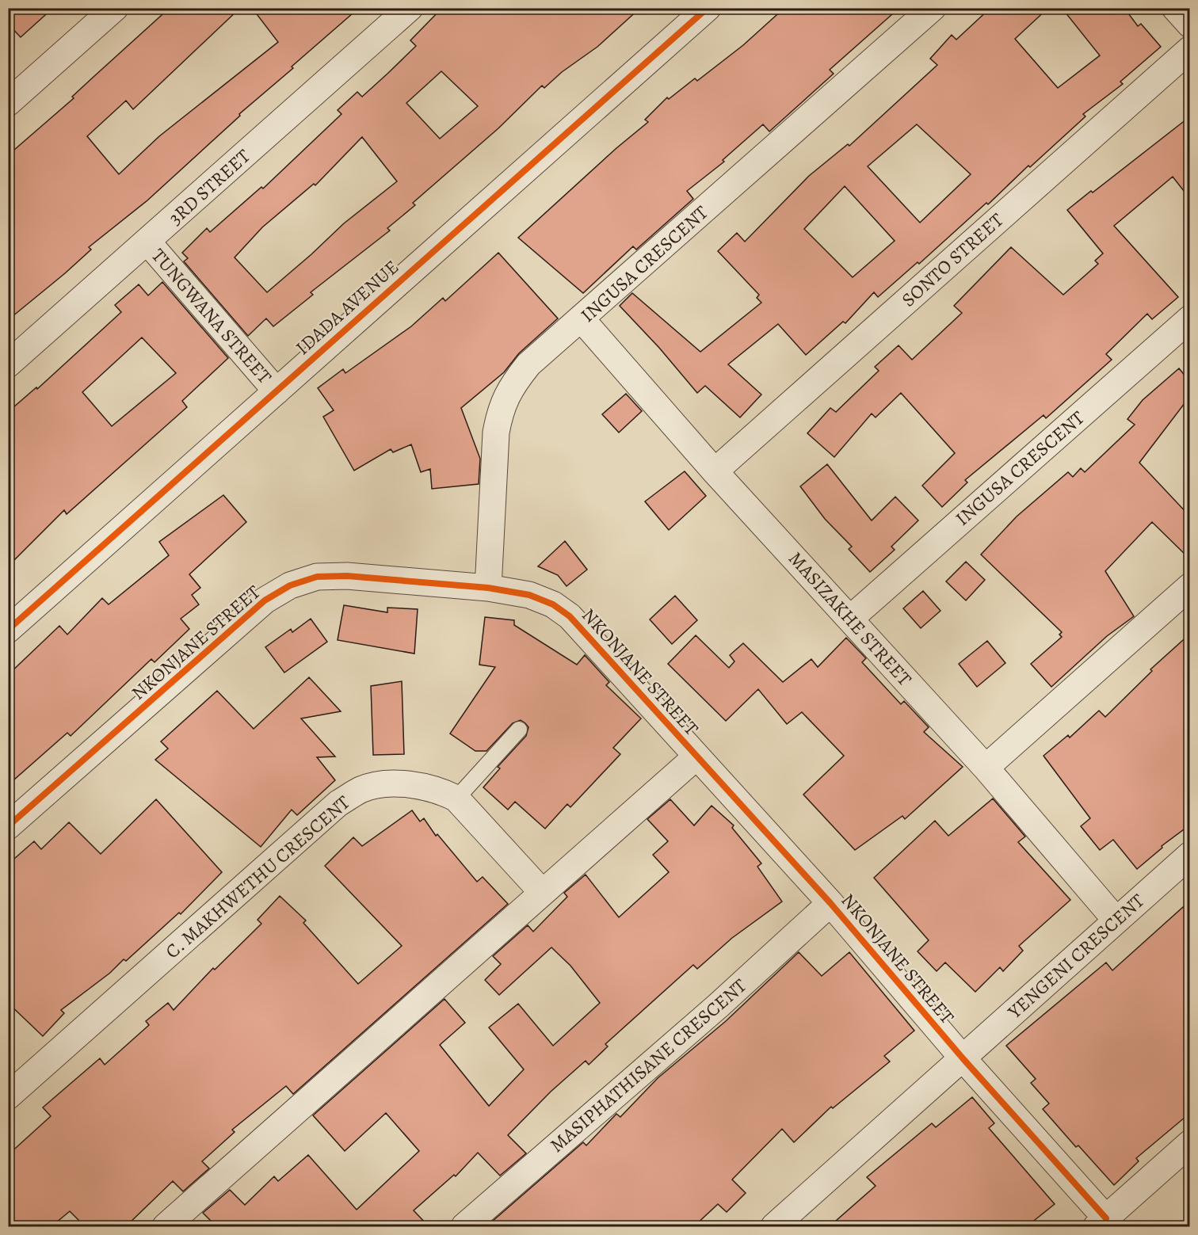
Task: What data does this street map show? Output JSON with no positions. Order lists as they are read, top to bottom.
{
  "streets": {
    "street": [
      "3RD STREET",
      "SONTO STREET",
      "INGUSA CRESCENT",
      "IDADA AVENUE",
      "TUNGWANA STREET",
      "MASIZAKHE STREET",
      "NKONJANE STREET",
      "C. MAKHWETHU CRESCENT",
      "YENGENI CRESCENT",
      "MASIPHATHISANE CRESCENT"
    ]
  },
  "crossings": [
    ["3RD STREET", "TUNGWANA STREET"],
    ["SONTO STREET", "MASIZAKHE STREET"],
    ["INGUSA CRESCENT", "MASIZAKHE STREET"],
    ["INGUSA CRESCENT", "NKONJANE STREET"],
    ["IDADA AVENUE", "TUNGWANA STREET"],
    ["MASIZAKHE STREET", "YENGENI CRESCENT"],
    ["NKONJANE STREET", "YENGENI CRESCENT"],
    ["NKONJANE STREET", "MASIPHATHISANE CRESCENT"]
  ]
}
